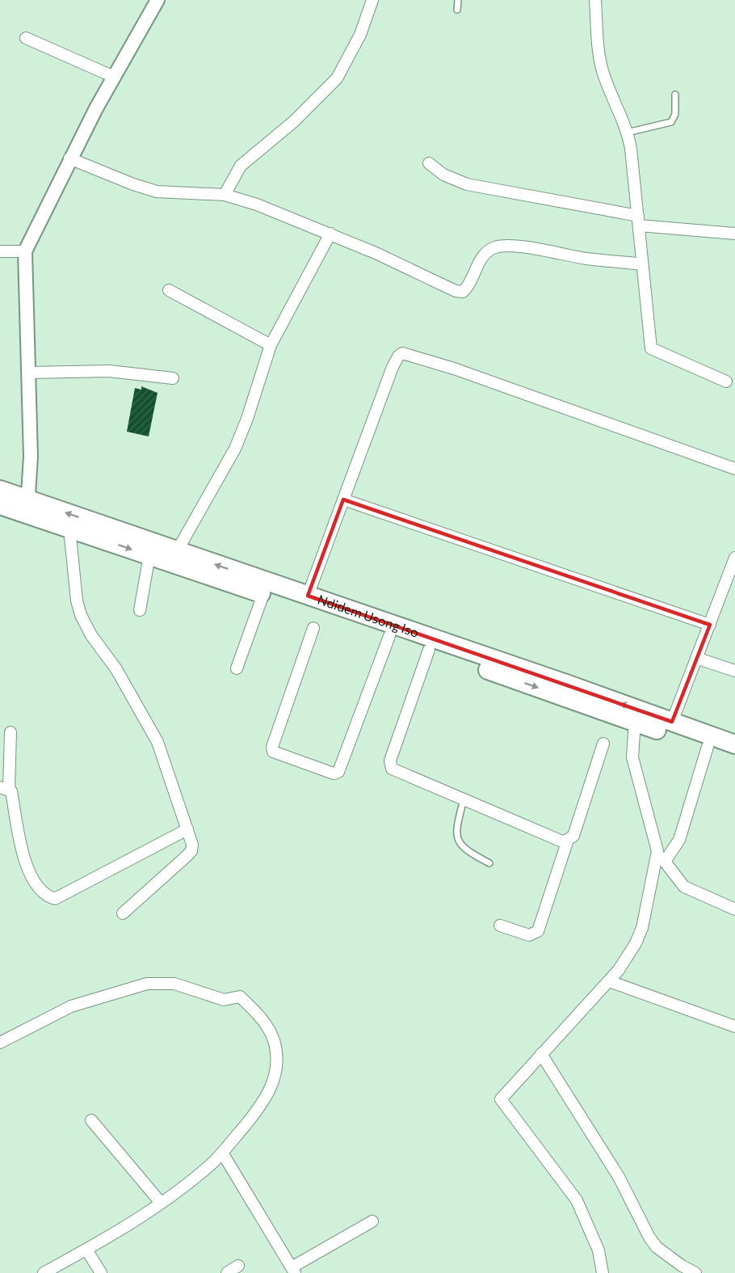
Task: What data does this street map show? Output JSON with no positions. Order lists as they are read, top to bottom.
{
  "streets": {
    "highway": ["Ndidem Usong Iso"]
  }
}
